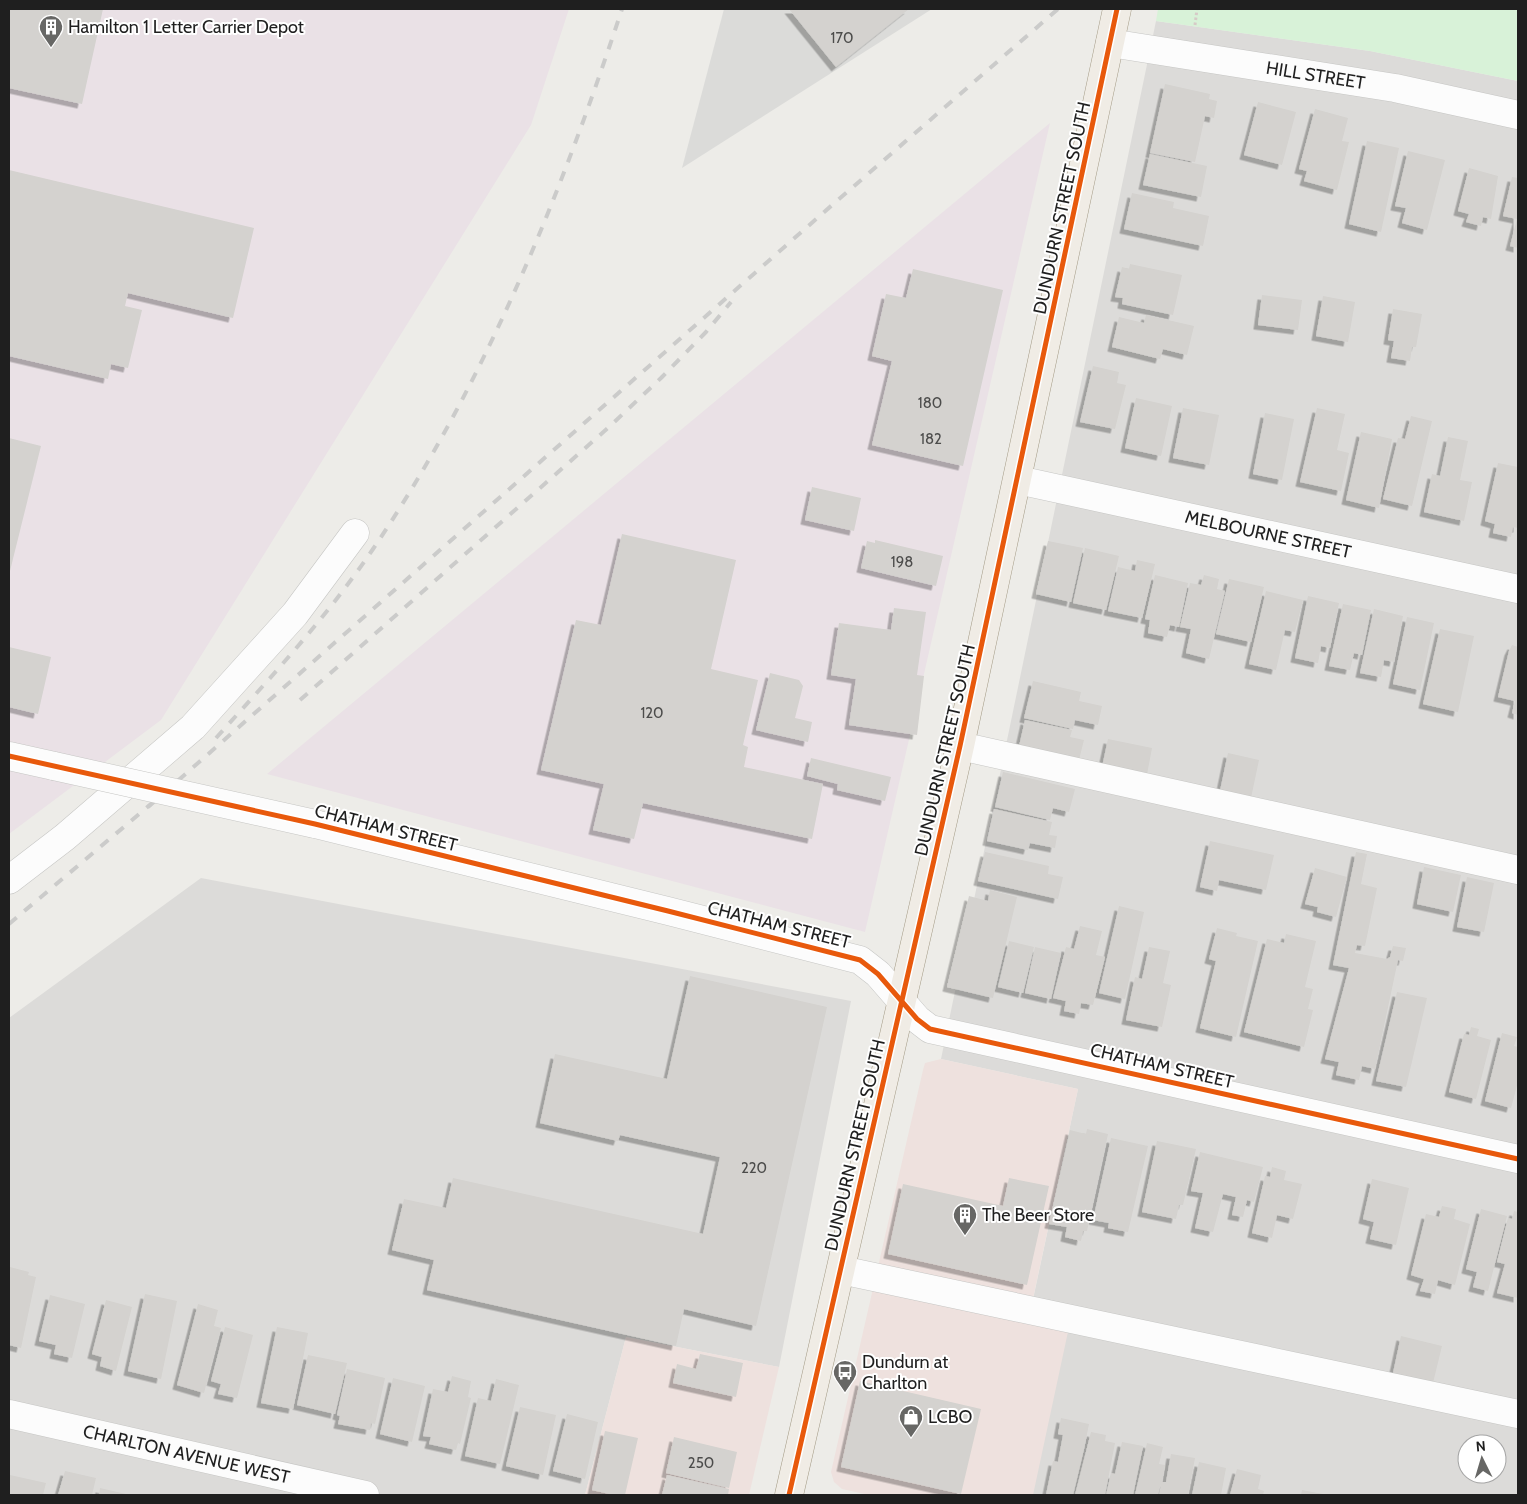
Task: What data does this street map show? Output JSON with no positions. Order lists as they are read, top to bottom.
{
  "streets": {
    "main road": ["DUNDURN STREET SOUTH"],
    "street": [
      "HILL STREET",
      "MELBOURNE STREET",
      "CHATHAM STREET",
      "CHARLTON AVENUE WEST"
    ]
  },
  "crossings": [
    ["HILL STREET", "DUNDURN STREET SOUTH"],
    ["DUNDURN STREET SOUTH", "MELBOURNE STREET"],
    ["DUNDURN STREET SOUTH", "CHATHAM STREET"]
  ],
  "places": {
    "building": ["Hamilton 1 Letter Carrier Depot", "The Beer Store"],
    "bus stop": ["Dundurn at Charlton"],
    "shop": ["LCBO"]
  },
  "house_numbers": [
    "170",
    "180",
    "182",
    "198",
    "120",
    "220",
    "250"
  ],
  "north": "top"
}
